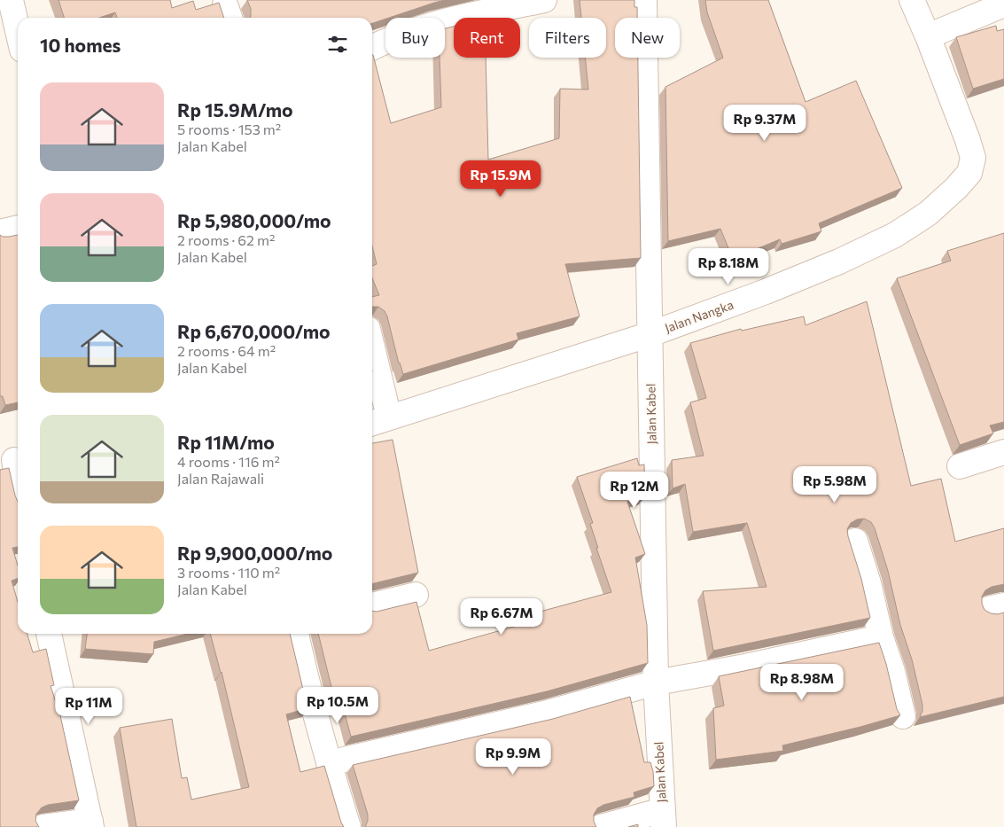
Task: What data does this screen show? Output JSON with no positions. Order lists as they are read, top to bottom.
{
  "streets": {
    "street": ["Jalan Nangka", "Jalan Kabel"]
  },
  "crossings": [
    ["Jalan Nangka", "Jalan Kabel"]
  ],
  "page": {
    "chip": [
      "Buy",
      "Rent",
      "Filters",
      "New"
    ],
    "heading": "10 homes",
    "list": [
      {
        "name": "Rp 15.9M/mo",
        "note": "5 rooms · 153 m² · Jalan Kabel"
      },
      {
        "name": "Rp 5,980,000/mo",
        "note": "2 rooms · 62 m² · Jalan Kabel"
      },
      {
        "name": "Rp 6,670,000/mo",
        "note": "2 rooms · 64 m² · Jalan Kabel"
      },
      {
        "name": "Rp 11M/mo",
        "note": "4 rooms · 116 m² · Jalan Rajawali"
      },
      {
        "name": "Rp 9,900,000/mo",
        "note": "3 rooms · 110 m² · Jalan Kabel"
      }
    ],
    "price": [
      "Rp 9.37M",
      "Rp 15.9M",
      "Rp 8.18M",
      "Rp 5.98M",
      "Rp 12M",
      "Rp 6.67M",
      "Rp 8.98M",
      "Rp 10.5M",
      "Rp 11M",
      "Rp 9.9M"
    ]
  }
}
